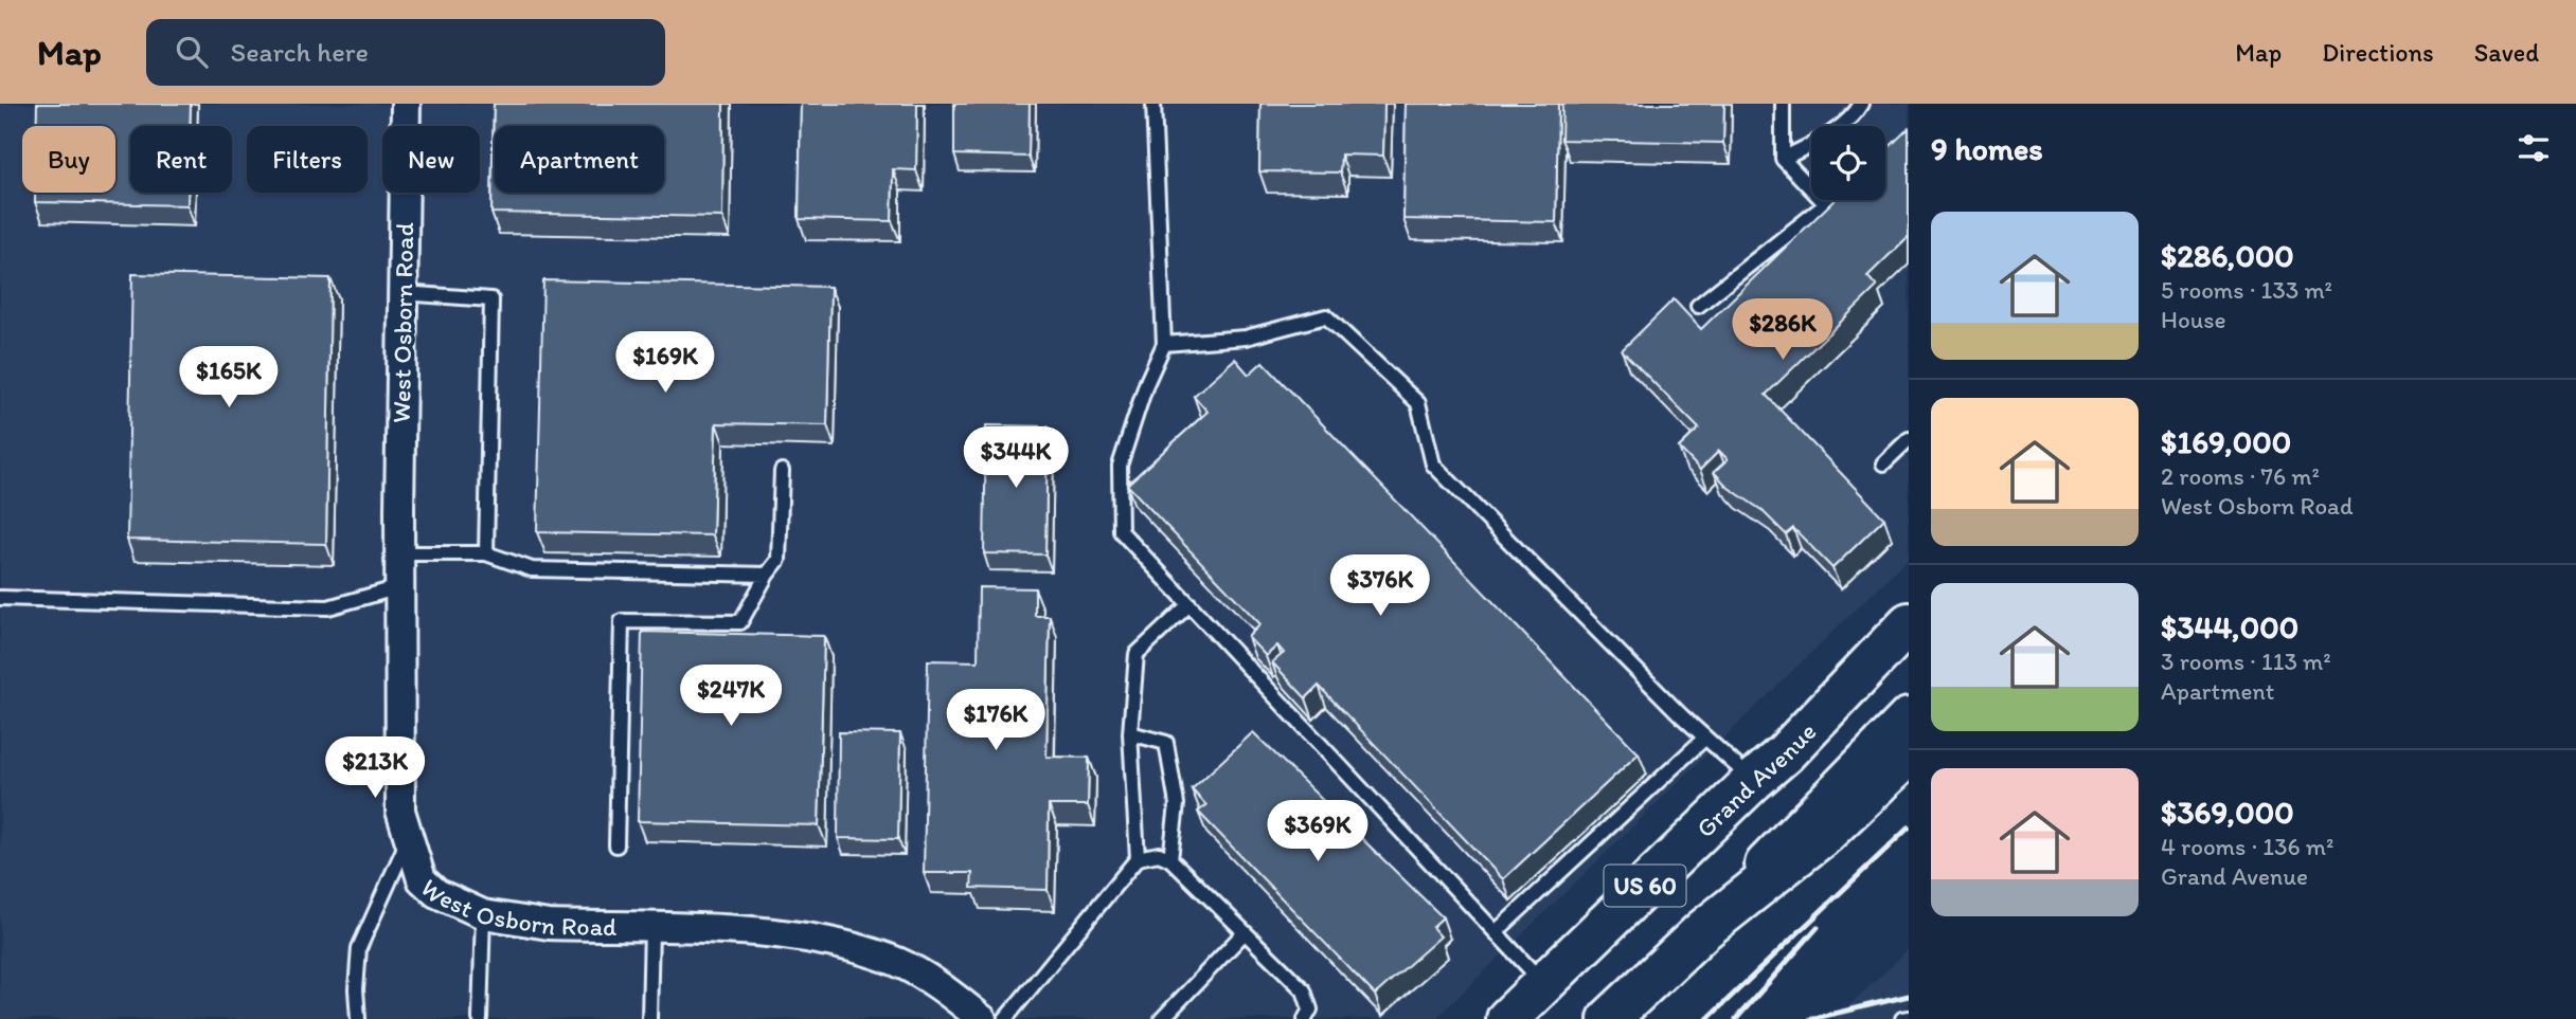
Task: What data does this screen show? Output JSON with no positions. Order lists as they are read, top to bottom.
{
  "streets": {
    "main road": ["Grand Avenue", "US 60"],
    "street": ["West Osborn Road"]
  },
  "crossings": [
    ["Grand Avenue", "US 60"]
  ],
  "page": {
    "header": "Map",
    "search": "Search here",
    "nav": ["Map", "Directions", "Saved"],
    "heading": "9 homes",
    "chip": [
      "Buy",
      "Rent",
      "Filters",
      "New",
      "Apartment"
    ],
    "list": [
      {
        "name": "$286,000",
        "note": "5 rooms · 133 m² · House"
      },
      {
        "name": "$169,000",
        "note": "2 rooms · 76 m² · West Osborn Road"
      },
      {
        "name": "$344,000",
        "note": "3 rooms · 113 m² · Apartment"
      },
      {
        "name": "$369,000",
        "note": "4 rooms · 136 m² · Grand Avenue"
      }
    ],
    "price": [
      "$286K",
      "$169K",
      "$165K",
      "$344K",
      "$376K",
      "$247K",
      "$176K",
      "$213K",
      "$369K"
    ]
  }
}
